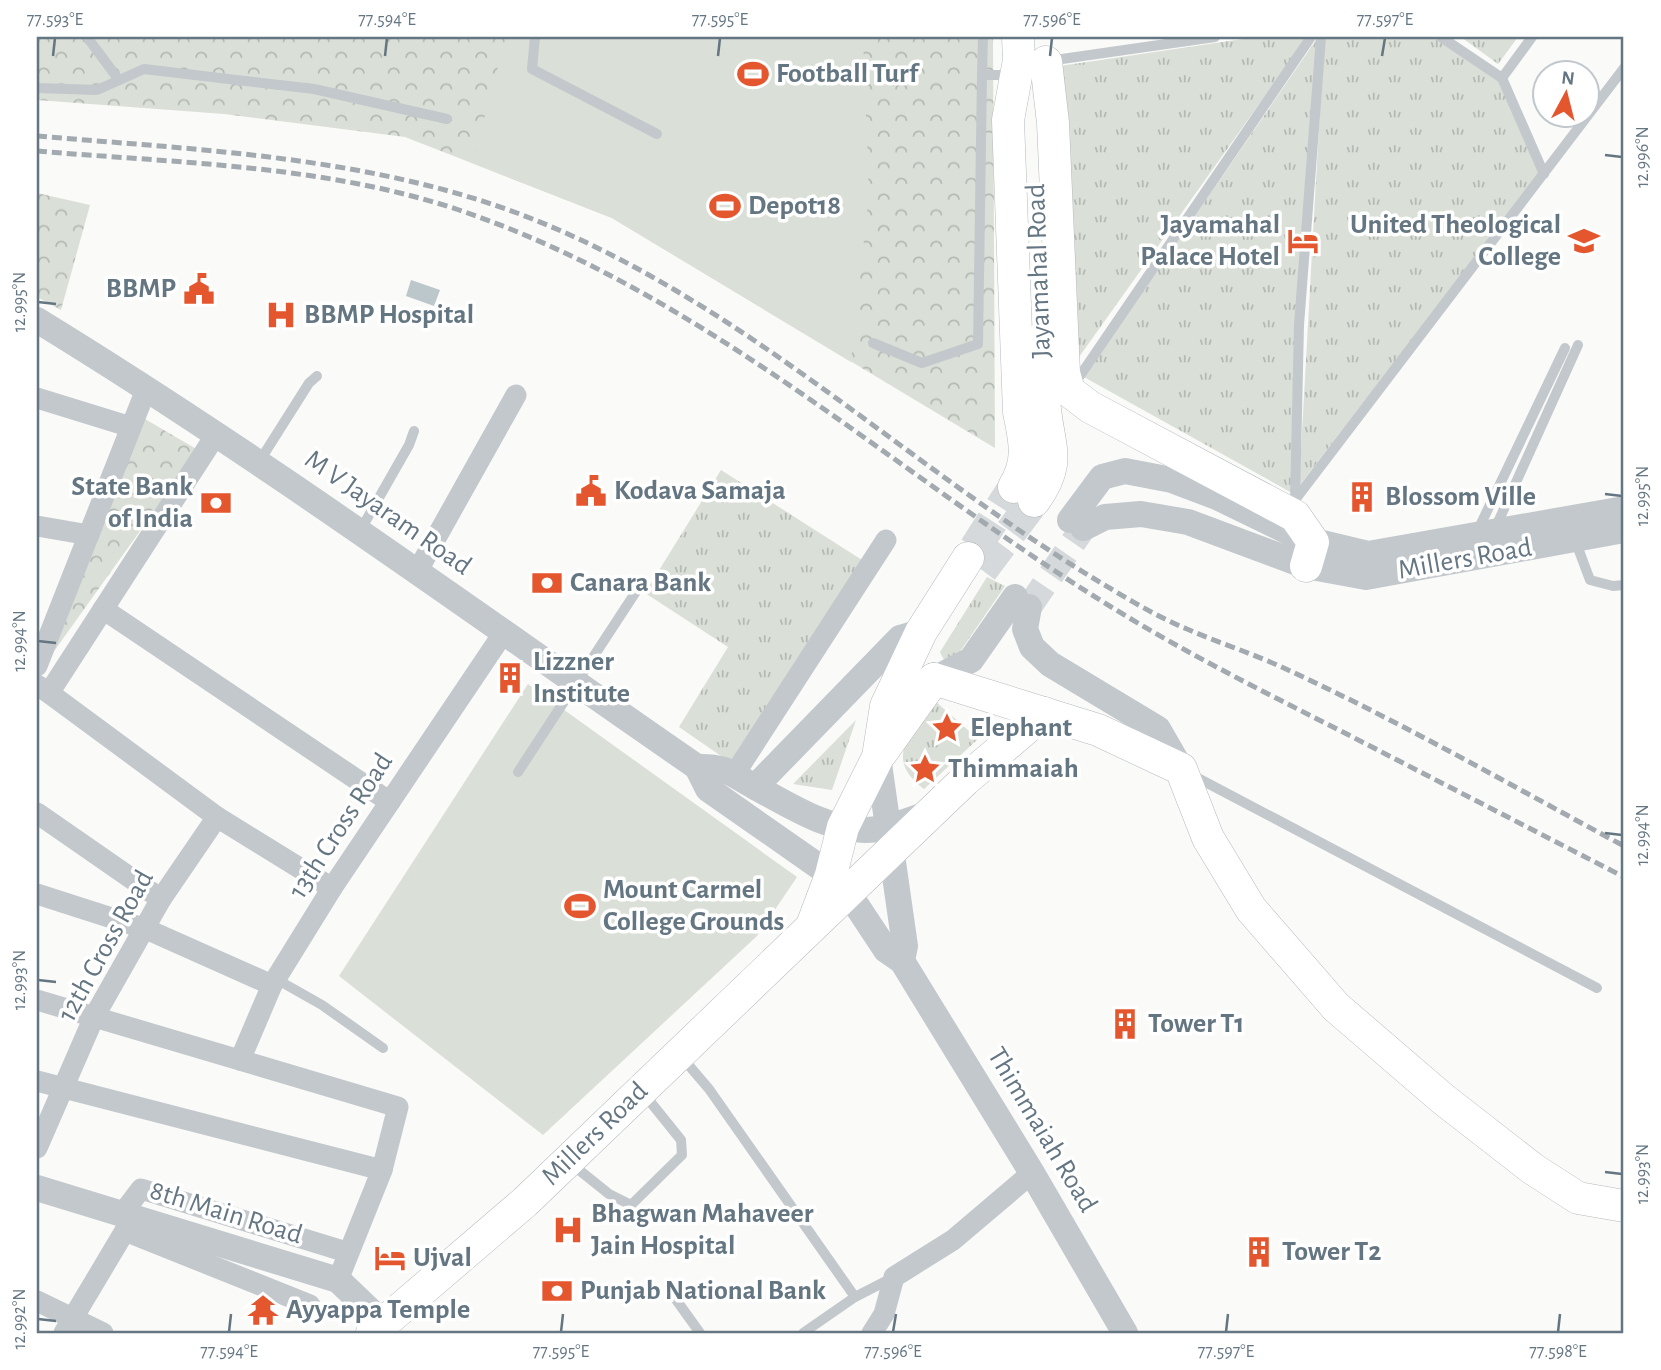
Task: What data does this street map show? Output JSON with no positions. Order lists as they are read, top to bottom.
{
  "streets": {
    "main road": ["Jayamahal Road", "Millers Road"],
    "street": [
      "M V Jayaram Road",
      "13th Cross Road",
      "12th Cross Road",
      "Thimmaiah Road",
      "8th Main Road"
    ]
  },
  "crossings": [
    ["M V Jayaram Road", "Millers Road"],
    ["M V Jayaram Road", "13th Cross Road"],
    ["M V Jayaram Road", "Thimmaiah Road"],
    ["Millers Road", "Thimmaiah Road"],
    ["Millers Road", "8th Main Road"]
  ],
  "places": {
    "sports": ["Football Turf", "Depot18", "Mount Carmel College Grounds"],
    "hotel": ["Jayamahal Palace Hotel", "Ujval"],
    "school or university": ["United Theological College"],
    "public building": ["BBMP", "Kodava Samaja"],
    "hospital": ["BBMP Hospital", "Bhagwan Mahaveer Jain Hospital"],
    "building": [
      "Blossom Ville",
      "Lizzner Institute",
      "Tower T1",
      "Tower T2"
    ],
    "bank": ["State Bank of India", "Canara Bank", "Punjab National Bank"],
    "place": ["Elephant", "Thimmaiah"],
    "temple": ["Ayyappa Temple"]
  },
  "north": "top",
  "coordinates": [
    "77.593°E",
    "77.594°E",
    "77.595°E",
    "77.596°E",
    "77.597°E",
    "12.996°N",
    "12.995°N",
    "12.994°N",
    "12.993°N",
    "12.992°N",
    "77.598°E"
  ]
}
